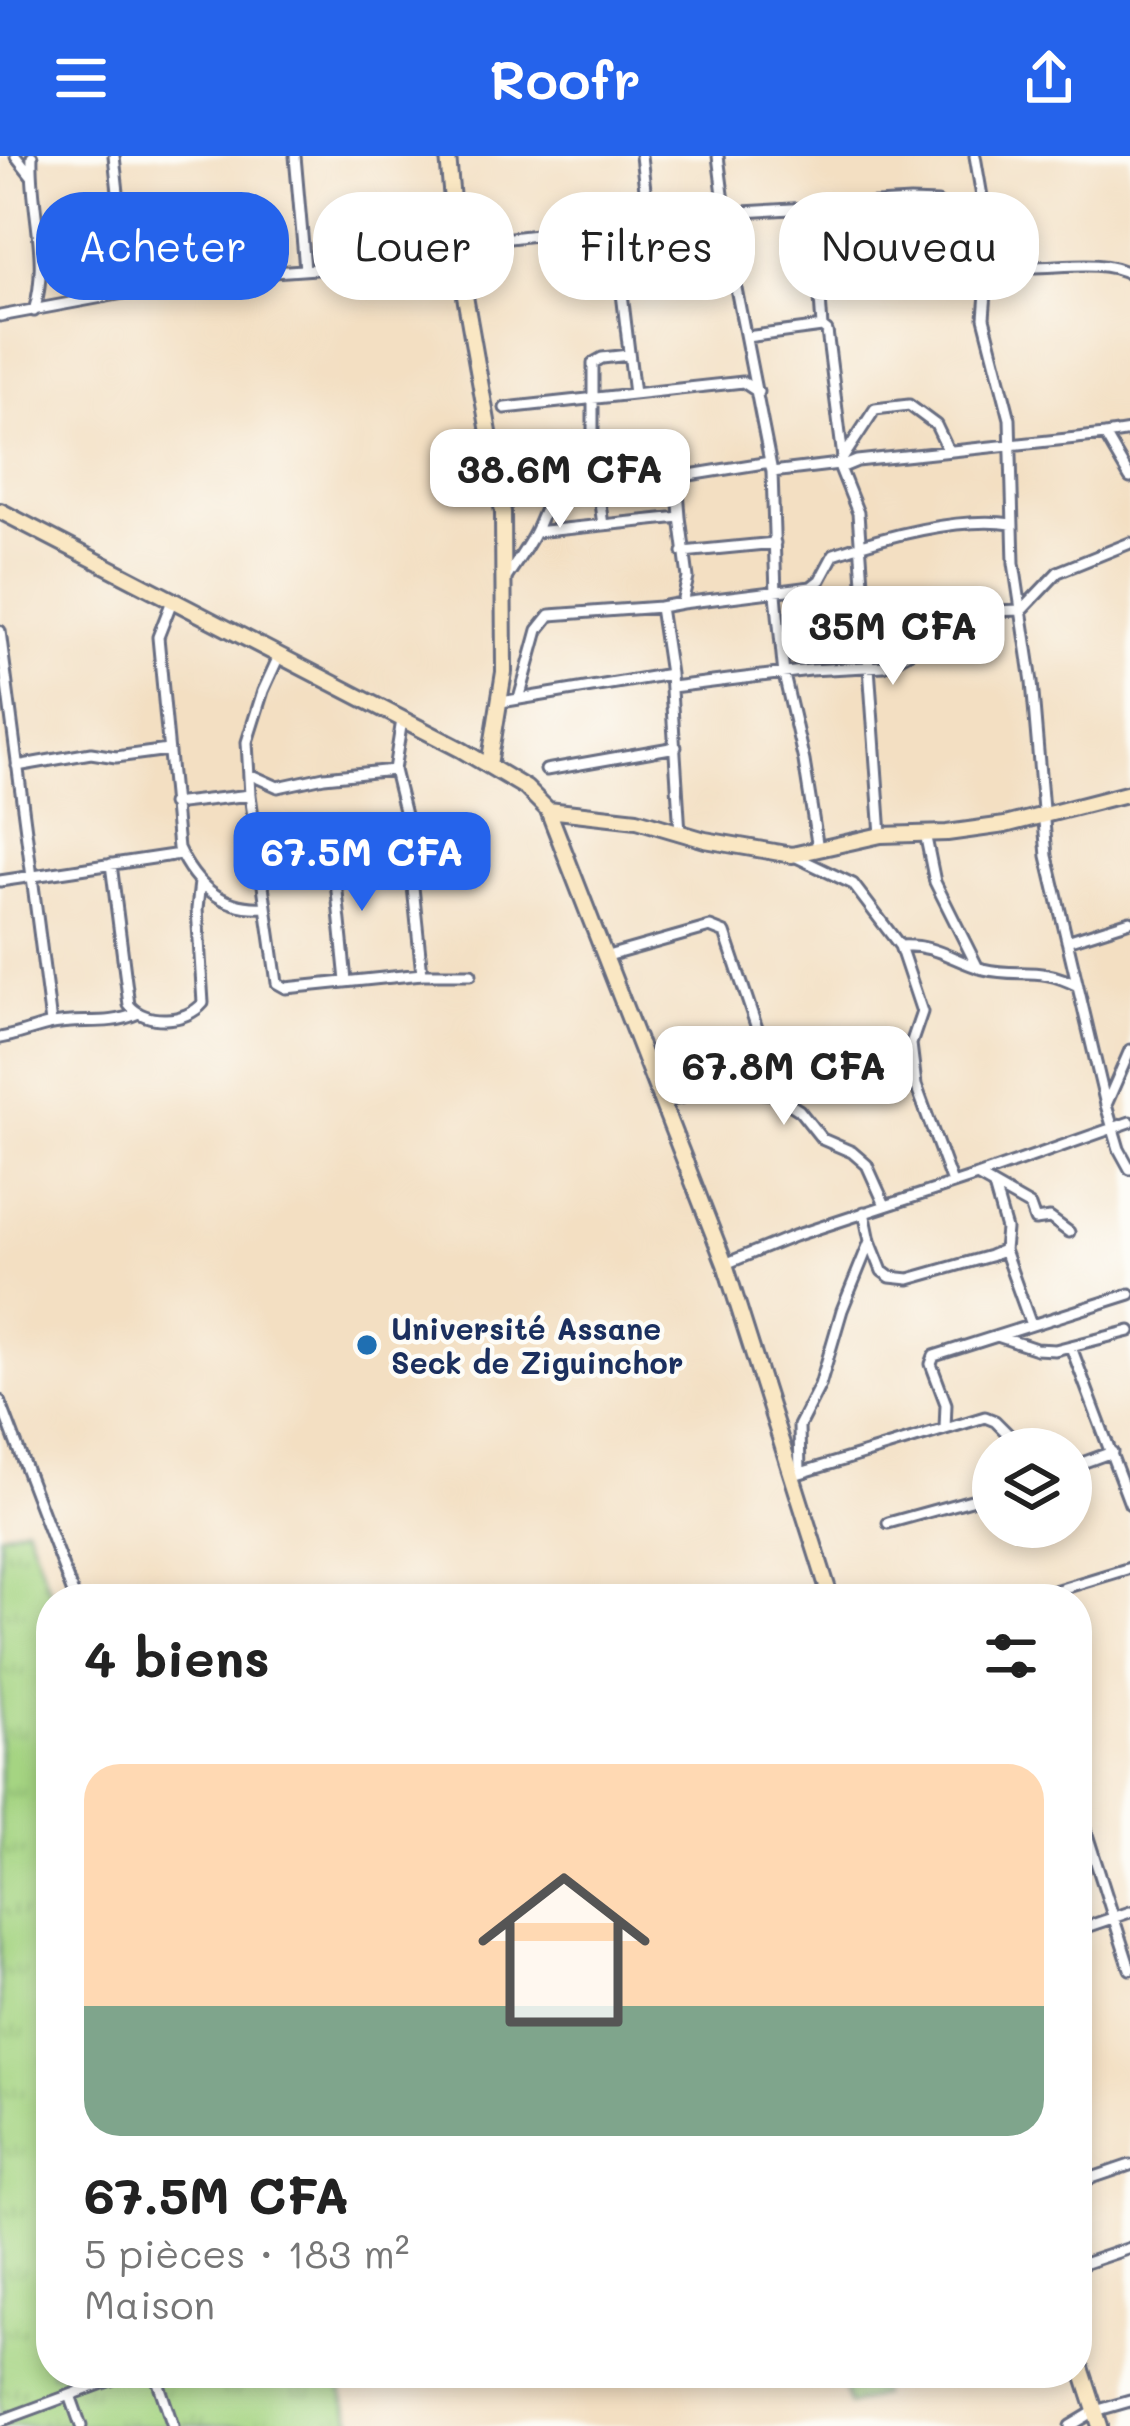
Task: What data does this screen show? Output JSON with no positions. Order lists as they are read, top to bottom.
{
  "places": ["Université Assane Seck de Ziguinchor"],
  "page": {
    "header": "Roofr",
    "chip": [
      "Acheter",
      "Louer",
      "Filtres",
      "Nouveau"
    ],
    "price": [
      "38.6M CFA",
      "35M CFA",
      "67.5M CFA",
      "67.8M CFA"
    ],
    "heading": "4 biens",
    "list": [
      {
        "name": "67.5M CFA",
        "note": "5 pièces · 183 m² · Maison"
      }
    ]
  }
}
